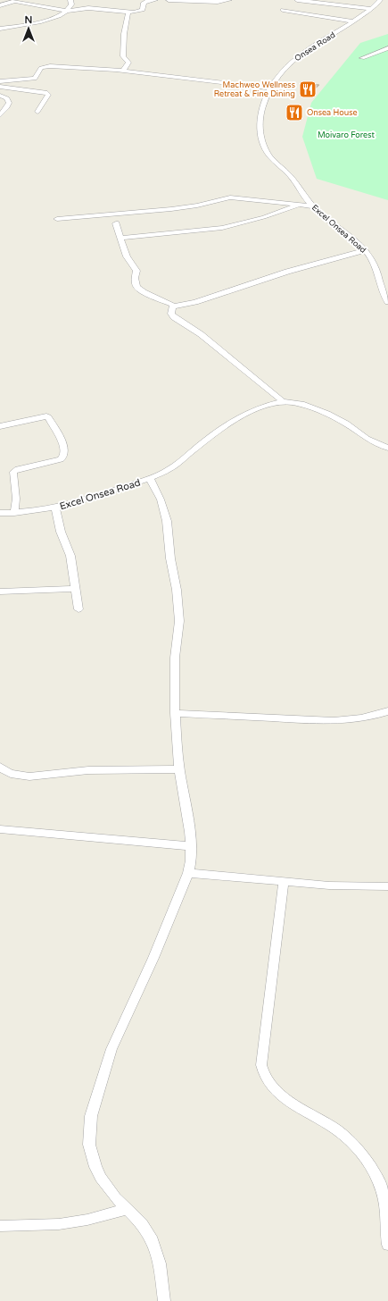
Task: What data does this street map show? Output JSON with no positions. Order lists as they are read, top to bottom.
{
  "streets": {
    "street": ["Onsea Road", "Excel Onsea Road"]
  },
  "crossings": [
    ["Onsea Road", "Excel Onsea Road"]
  ],
  "parks": ["Moivaro Forest"],
  "places": {
    "restaurant": ["Machweo Wellness Retreat & Fine Dining", "Onsea House"]
  },
  "north": "top"
}
